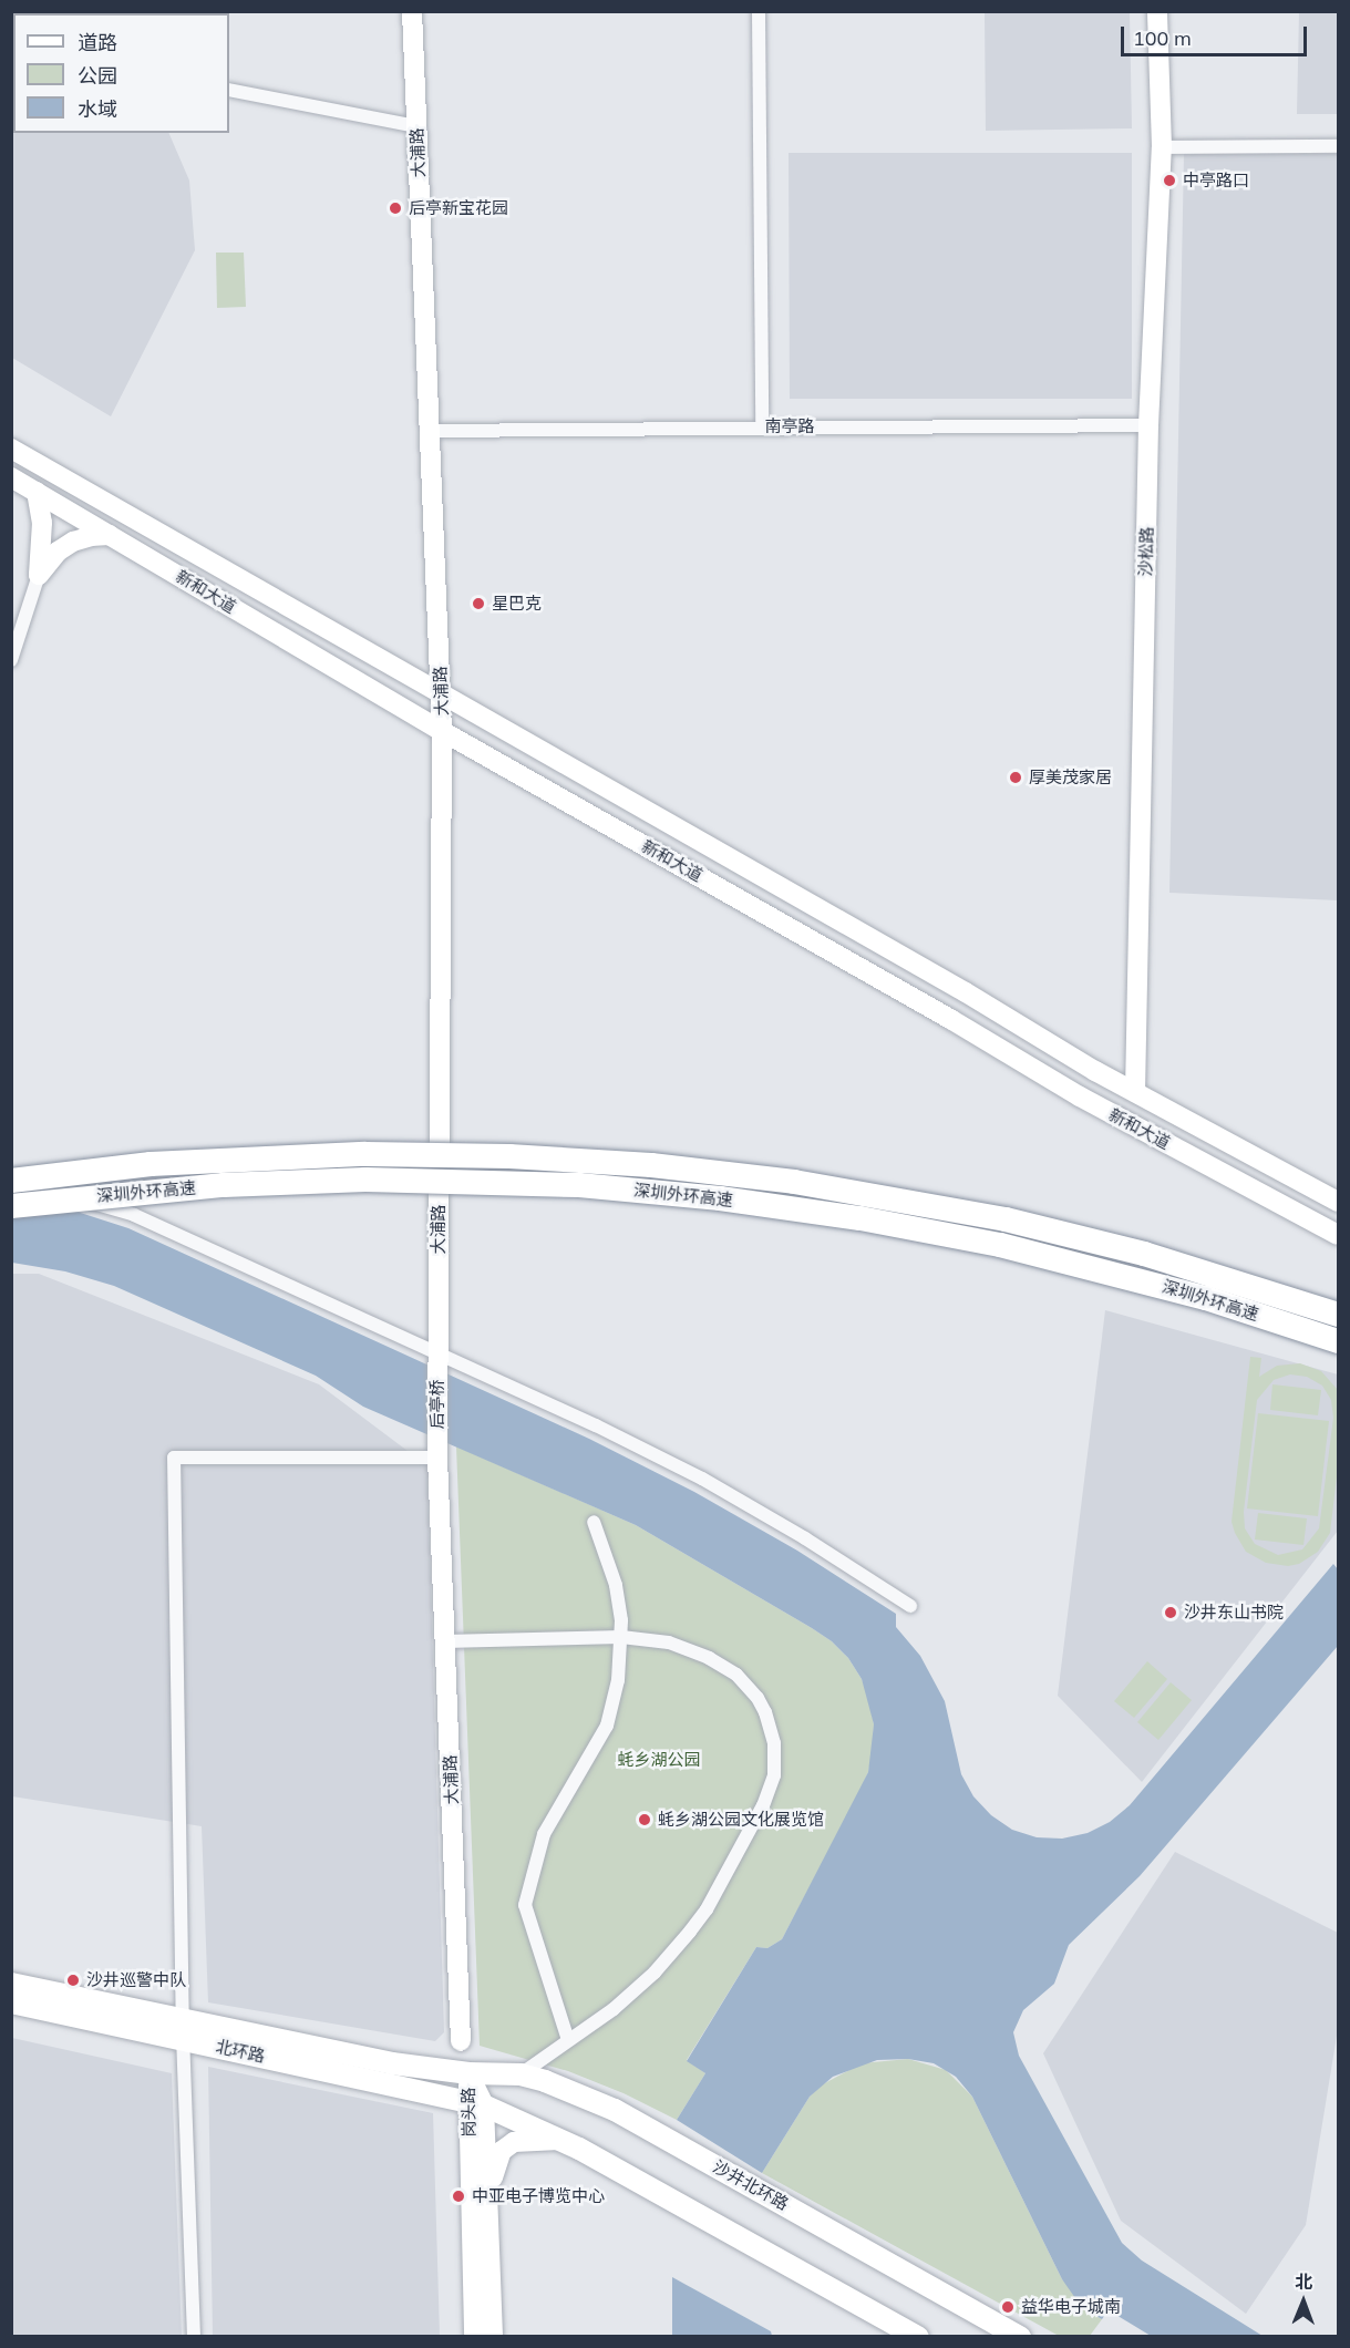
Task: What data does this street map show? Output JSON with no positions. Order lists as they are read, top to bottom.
{
  "streets": {
    "highway": ["深圳外环高速"],
    "main road": ["北环路", "沙井北环路"],
    "street": [
      "大浦路",
      "南亭路",
      "沙松路",
      "新和大道",
      "后亭桥",
      "岗头路"
    ]
  },
  "crossings": [
    ["大浦路", "南亭路"],
    ["大浦路", "新和大道"],
    ["大浦路", "后亭桥"],
    ["南亭路", "沙松路"],
    ["沙松路", "新和大道"],
    ["北环路", "岗头路"],
    ["北环路", "沙井北环路"],
    ["岗头路", "沙井北环路"]
  ],
  "parks": ["蚝乡湖公园"],
  "places": [
    "中亭路口",
    "后亭新宝花园",
    "星巴克",
    "厚美茂家居",
    "沙井东山书院",
    "蚝乡湖公园文化展览馆",
    "沙井巡警中队",
    "中亚电子博览中心",
    "益华电子城南"
  ],
  "legend": ["道路", "公园", "水域"],
  "scale_bar": "100 m",
  "north": "top"
}
